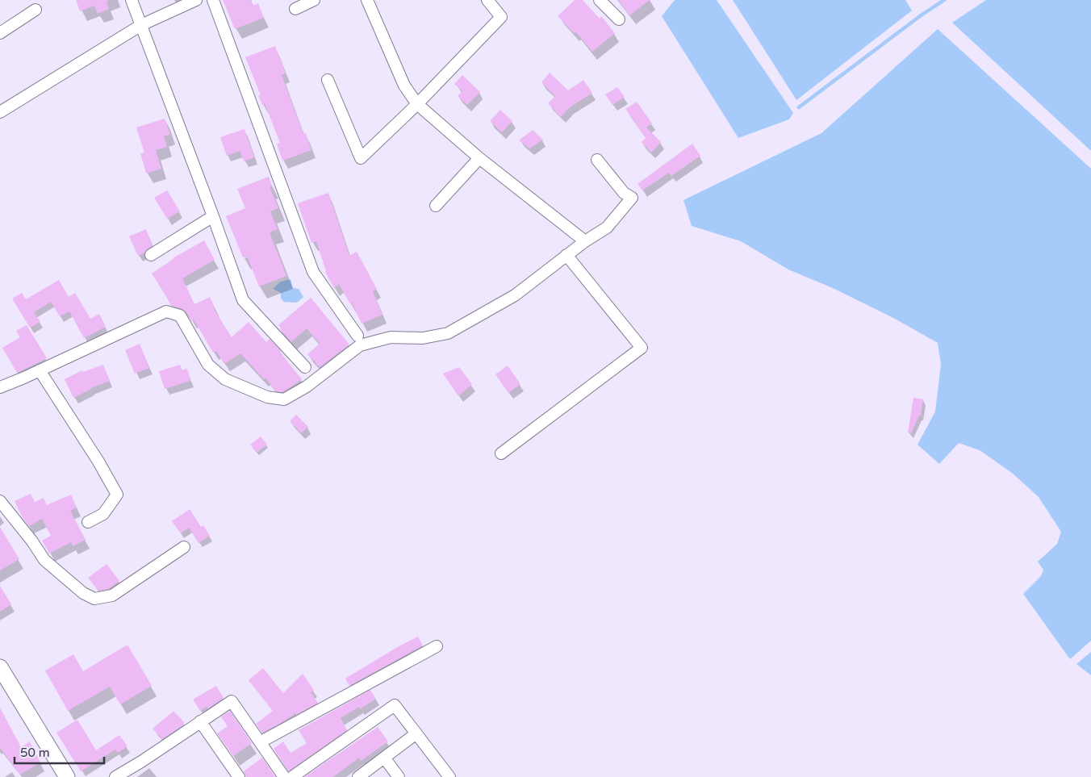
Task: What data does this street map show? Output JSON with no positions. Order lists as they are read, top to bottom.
{
  "scale_bar": "50 m"
}
